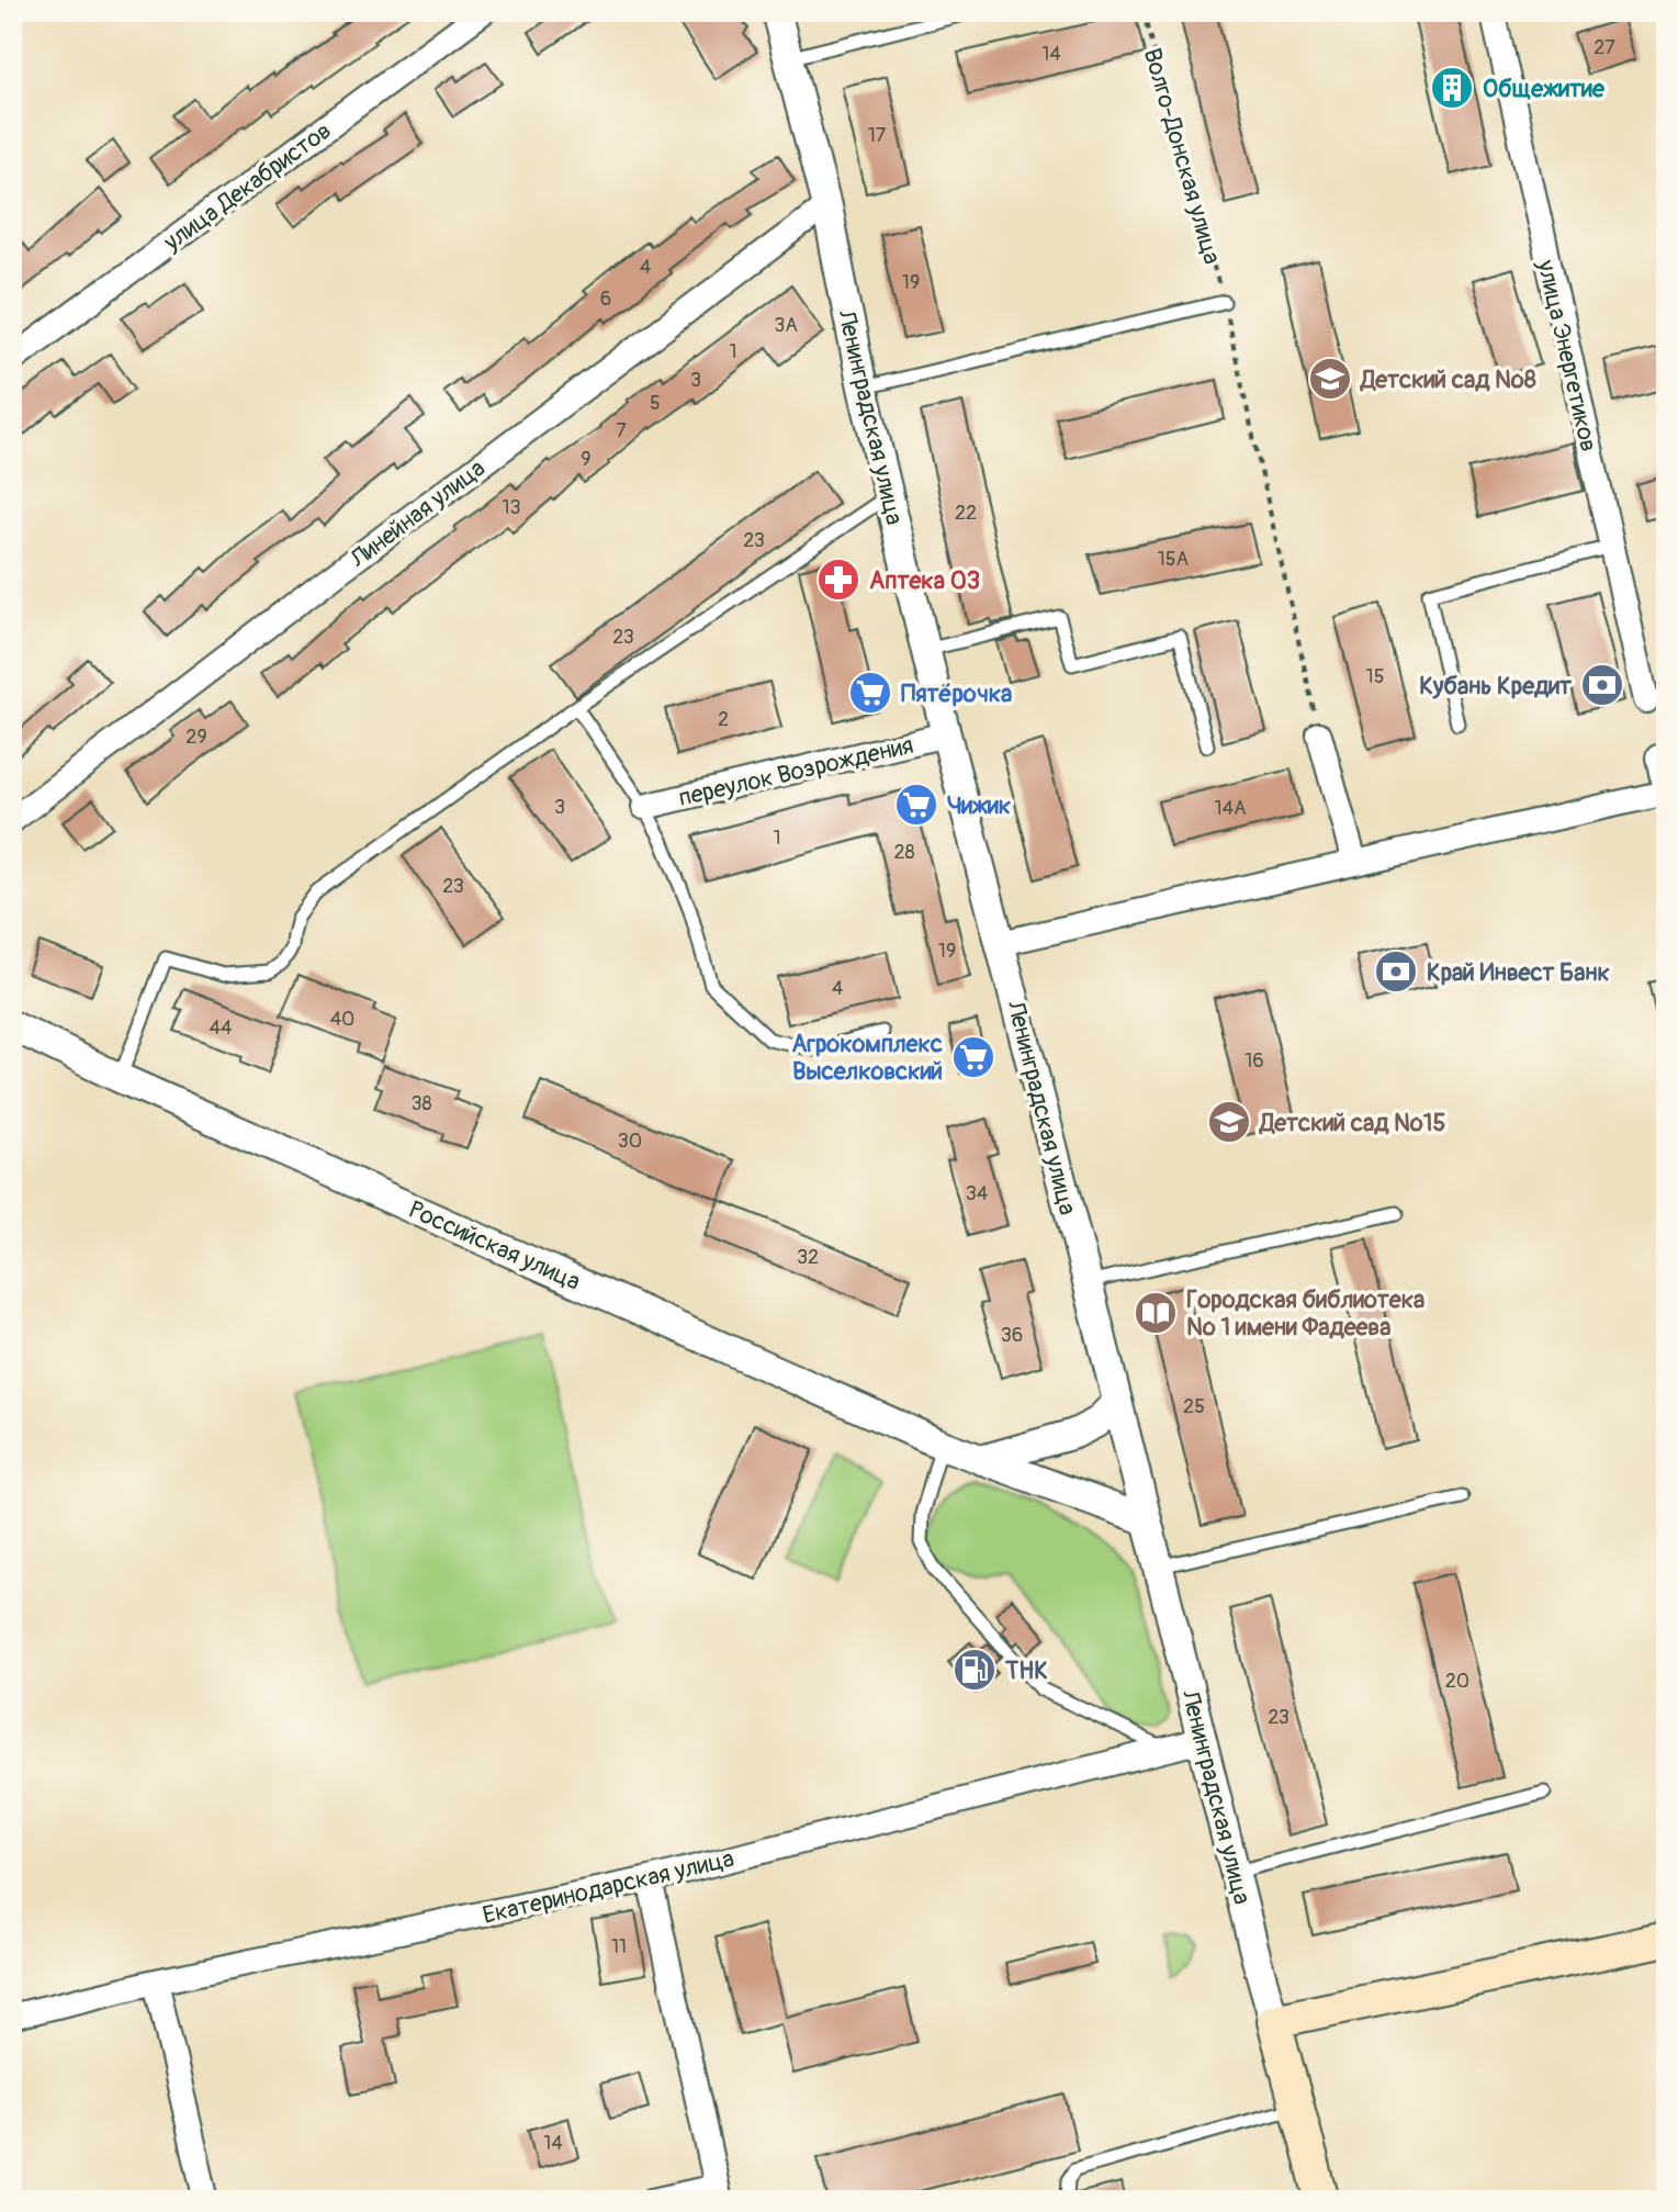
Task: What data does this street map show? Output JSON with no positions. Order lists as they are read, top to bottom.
{
  "streets": {
    "main road": ["Ленинградская улица"],
    "street": [
      "улица Декабристов",
      "улица Энергетиков",
      "Линейная улица",
      "переулок Возрождения",
      "Российская улица",
      "Екатеринодарская улица"
    ],
    "path": ["Волго-Донская улица"]
  },
  "crossings": [
    ["Ленинградская улица", "Линейная улица"],
    ["Ленинградская улица", "переулок Возрождения"],
    ["Ленинградская улица", "Российская улица"],
    ["Ленинградская улица", "Екатеринодарская улица"]
  ],
  "places": {
    "building": ["Общежитие"],
    "school or university": ["Детский сад №8", "Детский сад №15"],
    "pharmacy": ["Аптека 03"],
    "bank": ["Кубань Кредит", "Край Инвест Банк"],
    "supermarket": ["Пятёрочка", "Чижик", "Агрокомплекс Выселковский"],
    "library": ["Городская библиотека № 1 имени Фадеева"],
    "fuel station": ["ТНК"]
  },
  "house_numbers": [
    "27",
    "14",
    "17",
    "4",
    "19",
    "6",
    "3А",
    "1",
    "3",
    "5",
    "7",
    "9",
    "13",
    "22",
    "23",
    "15А",
    "23",
    "15",
    "2",
    "29",
    "3",
    "14А",
    "1",
    "28",
    "23",
    "19",
    "4",
    "40",
    "44",
    "16",
    "38",
    "30",
    "34",
    "32",
    "36",
    "25",
    "20",
    "23",
    "11",
    "14"
  ]
}
